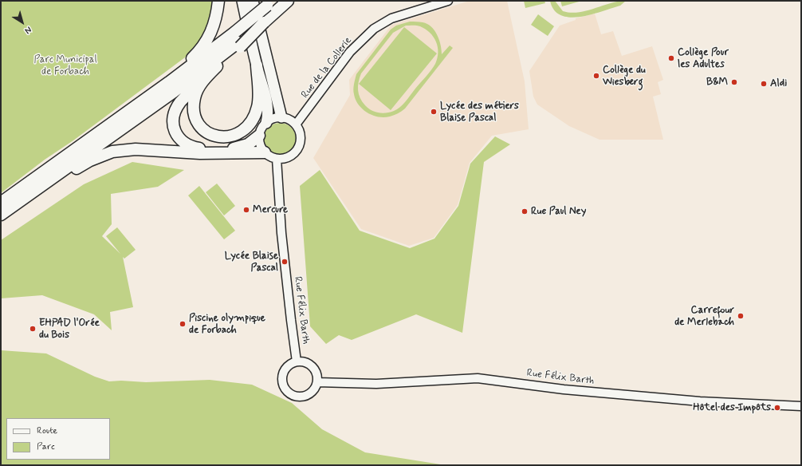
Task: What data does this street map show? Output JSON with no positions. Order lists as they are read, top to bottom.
{
  "streets": {
    "street": ["Rue de la Collerie", "Rue Félix Barth"]
  },
  "crossings": [
    ["Rue de la Collerie", "Rue Félix Barth"]
  ],
  "parks": ["Parc Municipal de Forbach"],
  "places": [
    "Collège Pour les Adultes",
    "Collège du Wiesberg",
    "B&M",
    "Aldi",
    "Lycée des métiers Blaise Pascal",
    "Mercure",
    "Rue Paul Ney",
    "Lycée Blaise Pascal",
    "Carrefour de Merlebach",
    "Piscine olympique de Forbach",
    "EHPAD l'Orée du Bois",
    "Hôtel des Impôts"
  ],
  "legend": ["Route", "Parc"],
  "north": "bottom right"
}
